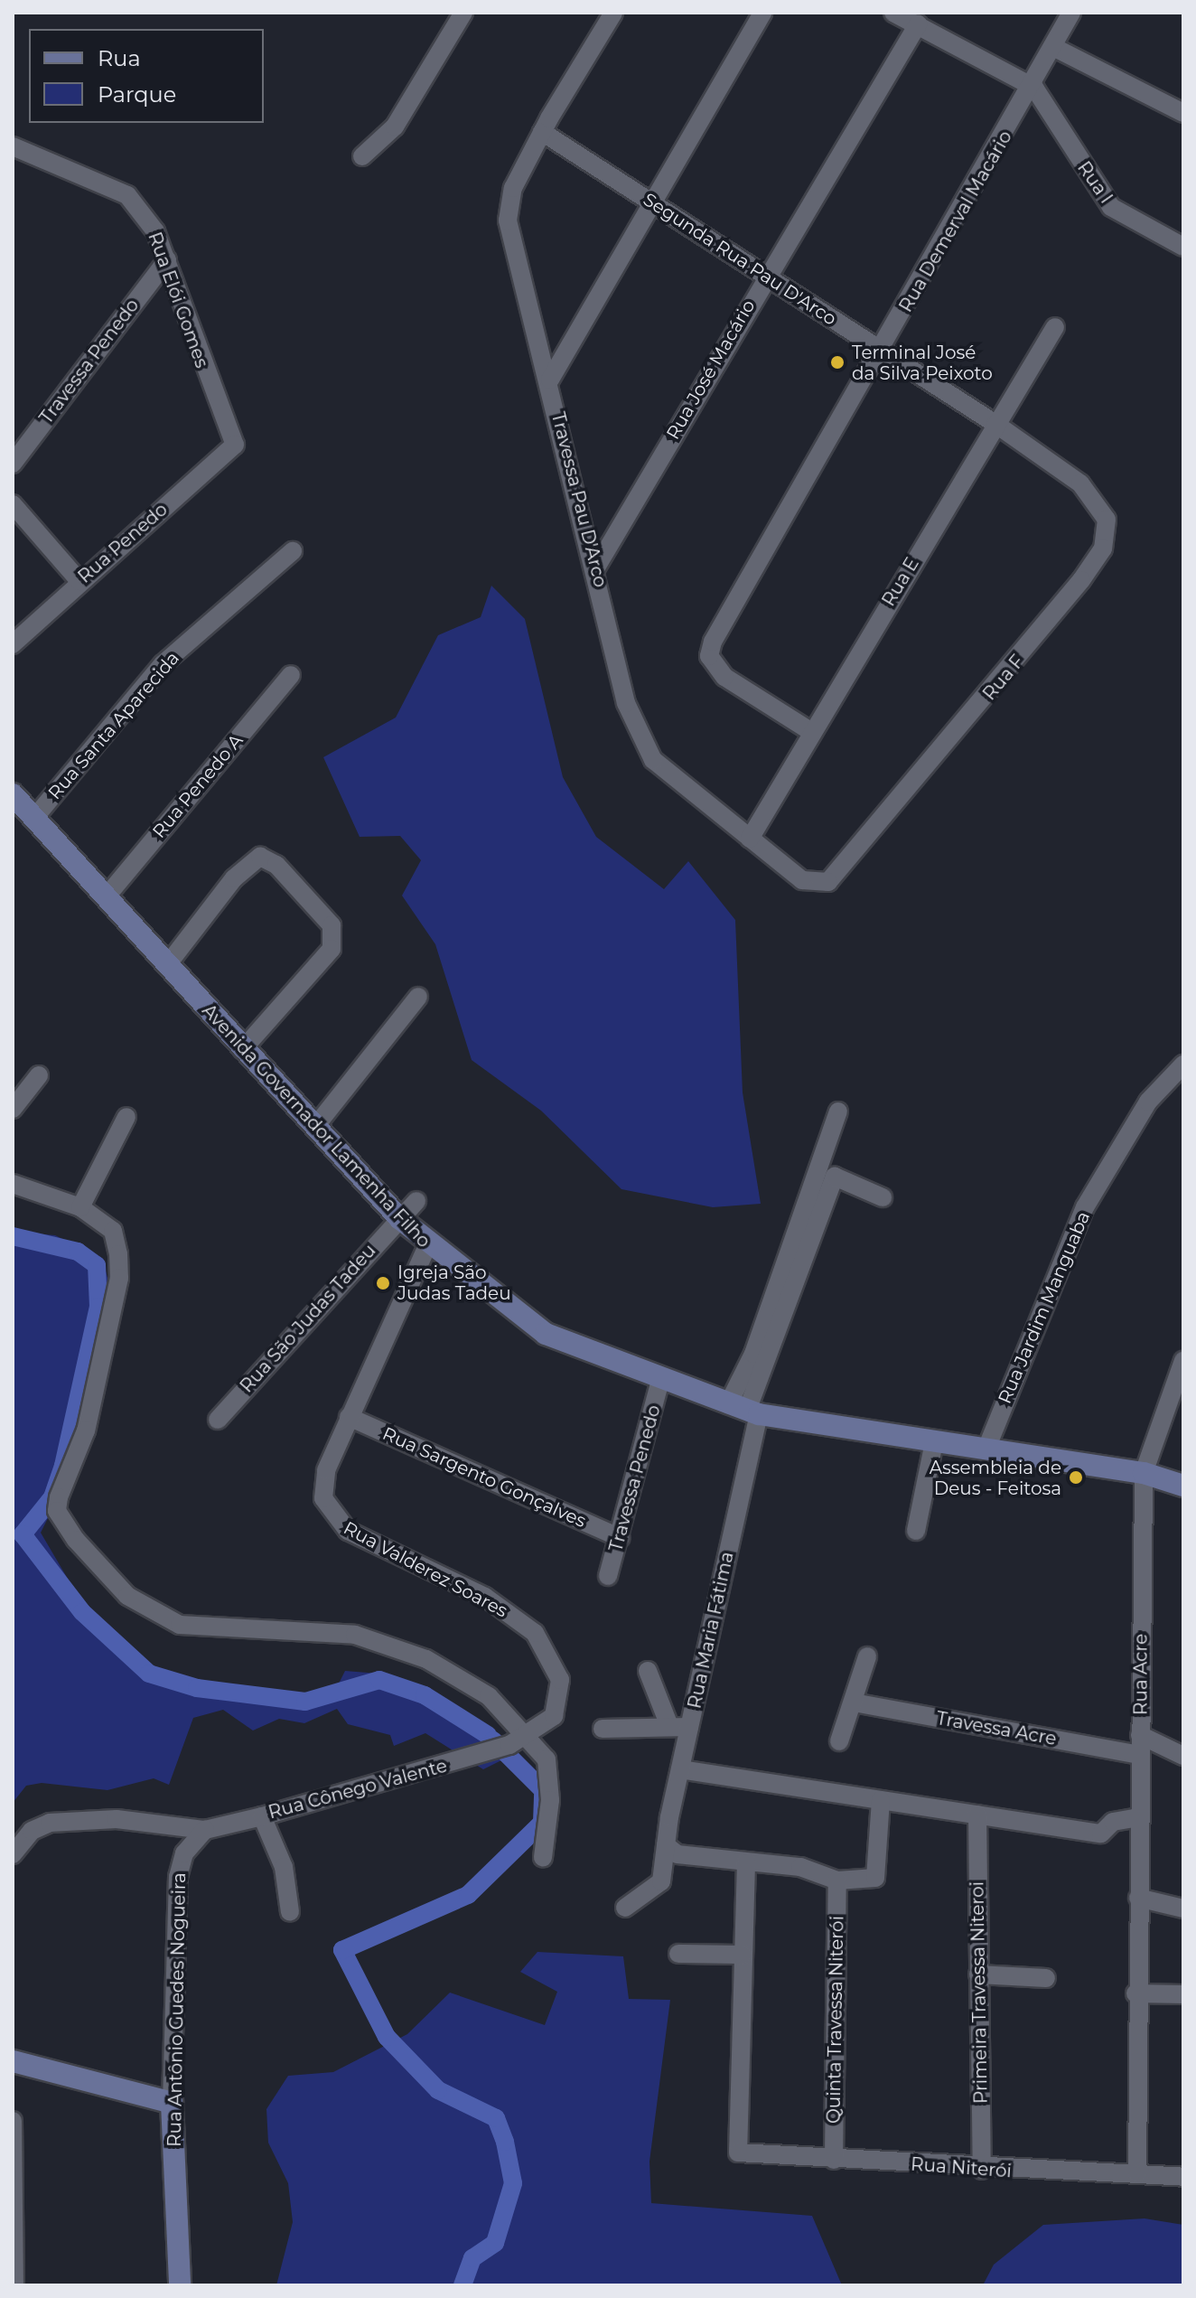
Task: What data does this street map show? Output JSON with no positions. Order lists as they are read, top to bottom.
{
  "streets": {
    "street": [
      "Rua I",
      "Rua Demerval Macário",
      "Segunda Rua Pau D'Arco",
      "Rua Elói Gomes",
      "Travessa Penedo",
      "Rua José Macário",
      "Travessa Pau D'Arco",
      "Rua Penedo",
      "Rua E",
      "Rua F",
      "Rua Santa Aparecida",
      "Rua Penedo A",
      "Avenida Governador Lamenha Filho",
      "Rua Jardim Manguaba",
      "Rua São Judas Tadeu",
      "Rua Sargento Gonçalves",
      "Rua Valderez Soares",
      "Rua Maria Fátima",
      "Rua Acre",
      "Travessa Acre",
      "Rua Cônego Valente",
      "Primeira Travessa Niteroi",
      "Rua Antônio Guedes Nogueira",
      "Quinta Travessa Niterói",
      "Rua Niterói"
    ]
  },
  "crossings": [
    ["Rua I", "Rua Demerval Macário"],
    ["Rua Demerval Macário", "Segunda Rua Pau D'Arco"],
    ["Rua Demerval Macário", "Rua E"],
    ["Segunda Rua Pau D'Arco", "Rua José Macário"],
    ["Segunda Rua Pau D'Arco", "Travessa Pau D'Arco"],
    ["Segunda Rua Pau D'Arco", "Rua E"],
    ["Segunda Rua Pau D'Arco", "Rua F"],
    ["Rua Elói Gomes", "Travessa Penedo"],
    ["Rua Elói Gomes", "Rua Penedo"],
    ["Travessa Penedo", "Avenida Governador Lamenha Filho"],
    ["Travessa Penedo", "Rua Sargento Gonçalves"],
    ["Rua José Macário", "Travessa Pau D'Arco"],
    ["Travessa Pau D'Arco", "Rua E"],
    ["Travessa Pau D'Arco", "Rua F"],
    ["Rua Santa Aparecida", "Avenida Governador Lamenha Filho"],
    ["Rua Penedo A", "Avenida Governador Lamenha Filho"],
    ["Avenida Governador Lamenha Filho", "Rua Jardim Manguaba"],
    ["Avenida Governador Lamenha Filho", "Rua São Judas Tadeu"],
    ["Avenida Governador Lamenha Filho", "Rua Valderez Soares"],
    ["Avenida Governador Lamenha Filho", "Rua Maria Fátima"],
    ["Avenida Governador Lamenha Filho", "Rua Acre"],
    ["Rua Sargento Gonçalves", "Rua Valderez Soares"],
    ["Rua Valderez Soares", "Rua Cônego Valente"],
    ["Rua Acre", "Travessa Acre"],
    ["Rua Acre", "Rua Niterói"],
    ["Rua Cônego Valente", "Rua Antônio Guedes Nogueira"],
    ["Primeira Travessa Niteroi", "Rua Niterói"],
    ["Quinta Travessa Niterói", "Rua Niterói"]
  ],
  "places": ["Terminal José da Silva Peixoto", "Igreja São Judas Tadeu", "Assembleia de Deus - Feitosa"],
  "legend": ["Rua", "Parque"]
}
